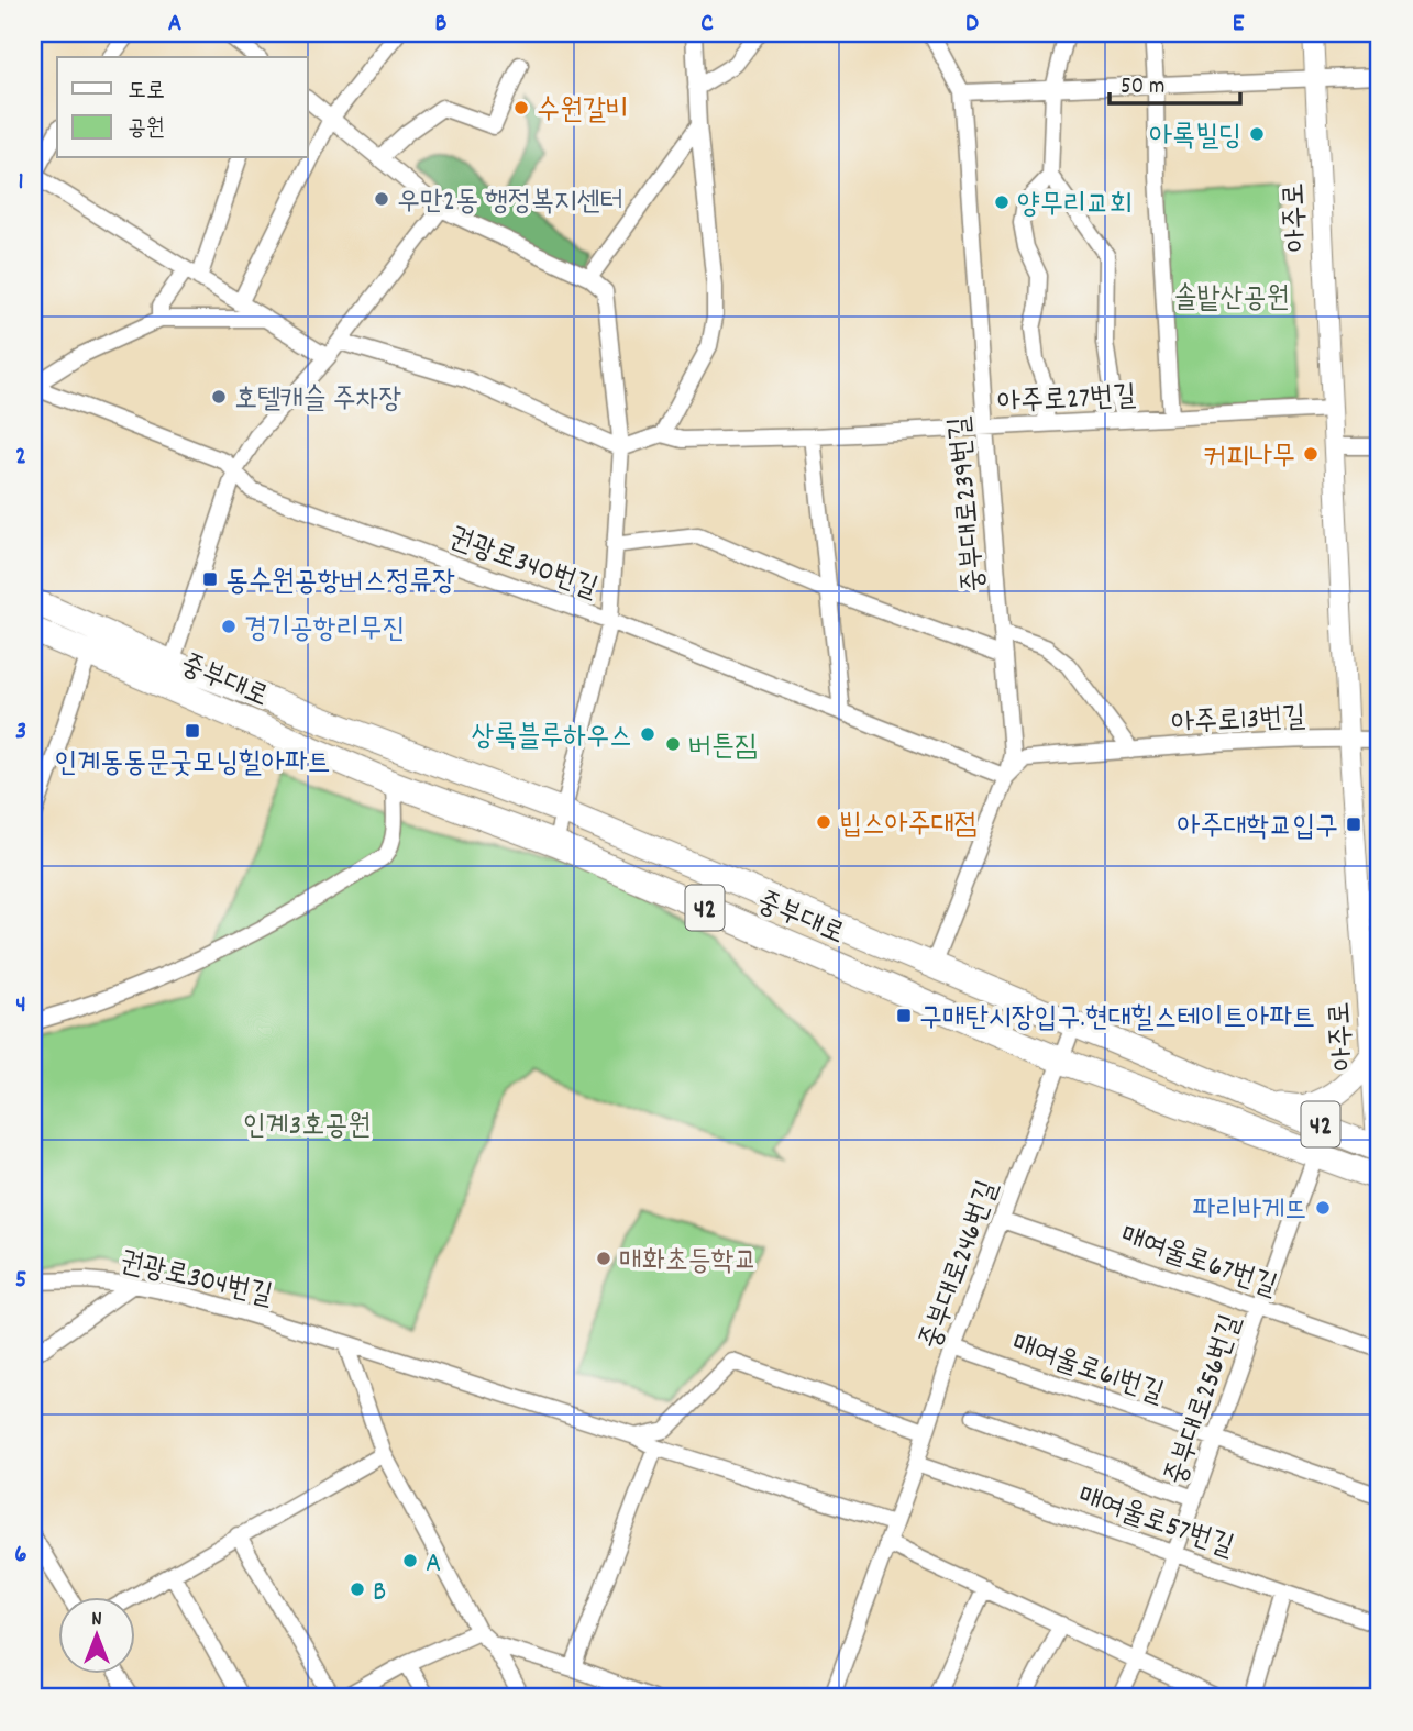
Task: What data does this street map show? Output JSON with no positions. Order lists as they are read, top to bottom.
{
  "streets": {
    "main road": ["중부대로", "42"],
    "street": [
      "아주로",
      "아주로27번길",
      "중부대로239번길",
      "권광로340번길",
      "아주로13번길",
      "매여울로67번길",
      "중부대로246번길",
      "권광로304번길",
      "매여울로61번길",
      "중부대로256번길",
      "매여울로57번길"
    ]
  },
  "crossings": [
    ["아주로", "아주로27번길"],
    ["아주로", "중부대로"],
    ["아주로", "아주로13번길"],
    ["아주로27번길", "중부대로239번길"],
    ["중부대로239번길", "권광로340번길"],
    ["중부대로239번길", "중부대로"],
    ["중부대로239번길", "아주로13번길"],
    ["권광로340번길", "아주로13번길"],
    ["중부대로", "중부대로246번길"],
    ["중부대로", "중부대로256번길"],
    ["매여울로67번길", "중부대로246번길"],
    ["매여울로67번길", "중부대로256번길"],
    ["중부대로246번길", "매여울로61번길"],
    ["중부대로246번길", "매여울로57번길"],
    ["매여울로61번길", "중부대로256번길"],
    ["중부대로256번길", "매여울로57번길"]
  ],
  "parks": ["솔밭산공원", "인계3호공원"],
  "places": {
    "other": [
      "수원갈비",
      "아록빌딩",
      "우만2동 행정복지센터",
      "양무리교회",
      "호텔캐슬 주차장",
      "커피나무",
      "경기공항리무진",
      "상록블루하우스",
      "버튼짐",
      "빕스아주대점",
      "파리바게뜨",
      "매화초등학교",
      "A",
      "B"
    ],
    "transit": [
      "동수원공항버스정류장",
      "인계동동문굿모닝힐아파트",
      "아주대학교입구",
      "구매탄시장입구.현대힐스테이트아파트"
    ]
  },
  "legend": ["도로", "공원"],
  "scale_bar": "50 m",
  "north": "top",
  "grid": {
    "columns": [
      "A",
      "B",
      "C",
      "D",
      "E"
    ],
    "rows": [
      "1",
      "2",
      "3",
      "4",
      "5",
      "6"
    ]
  }
}
